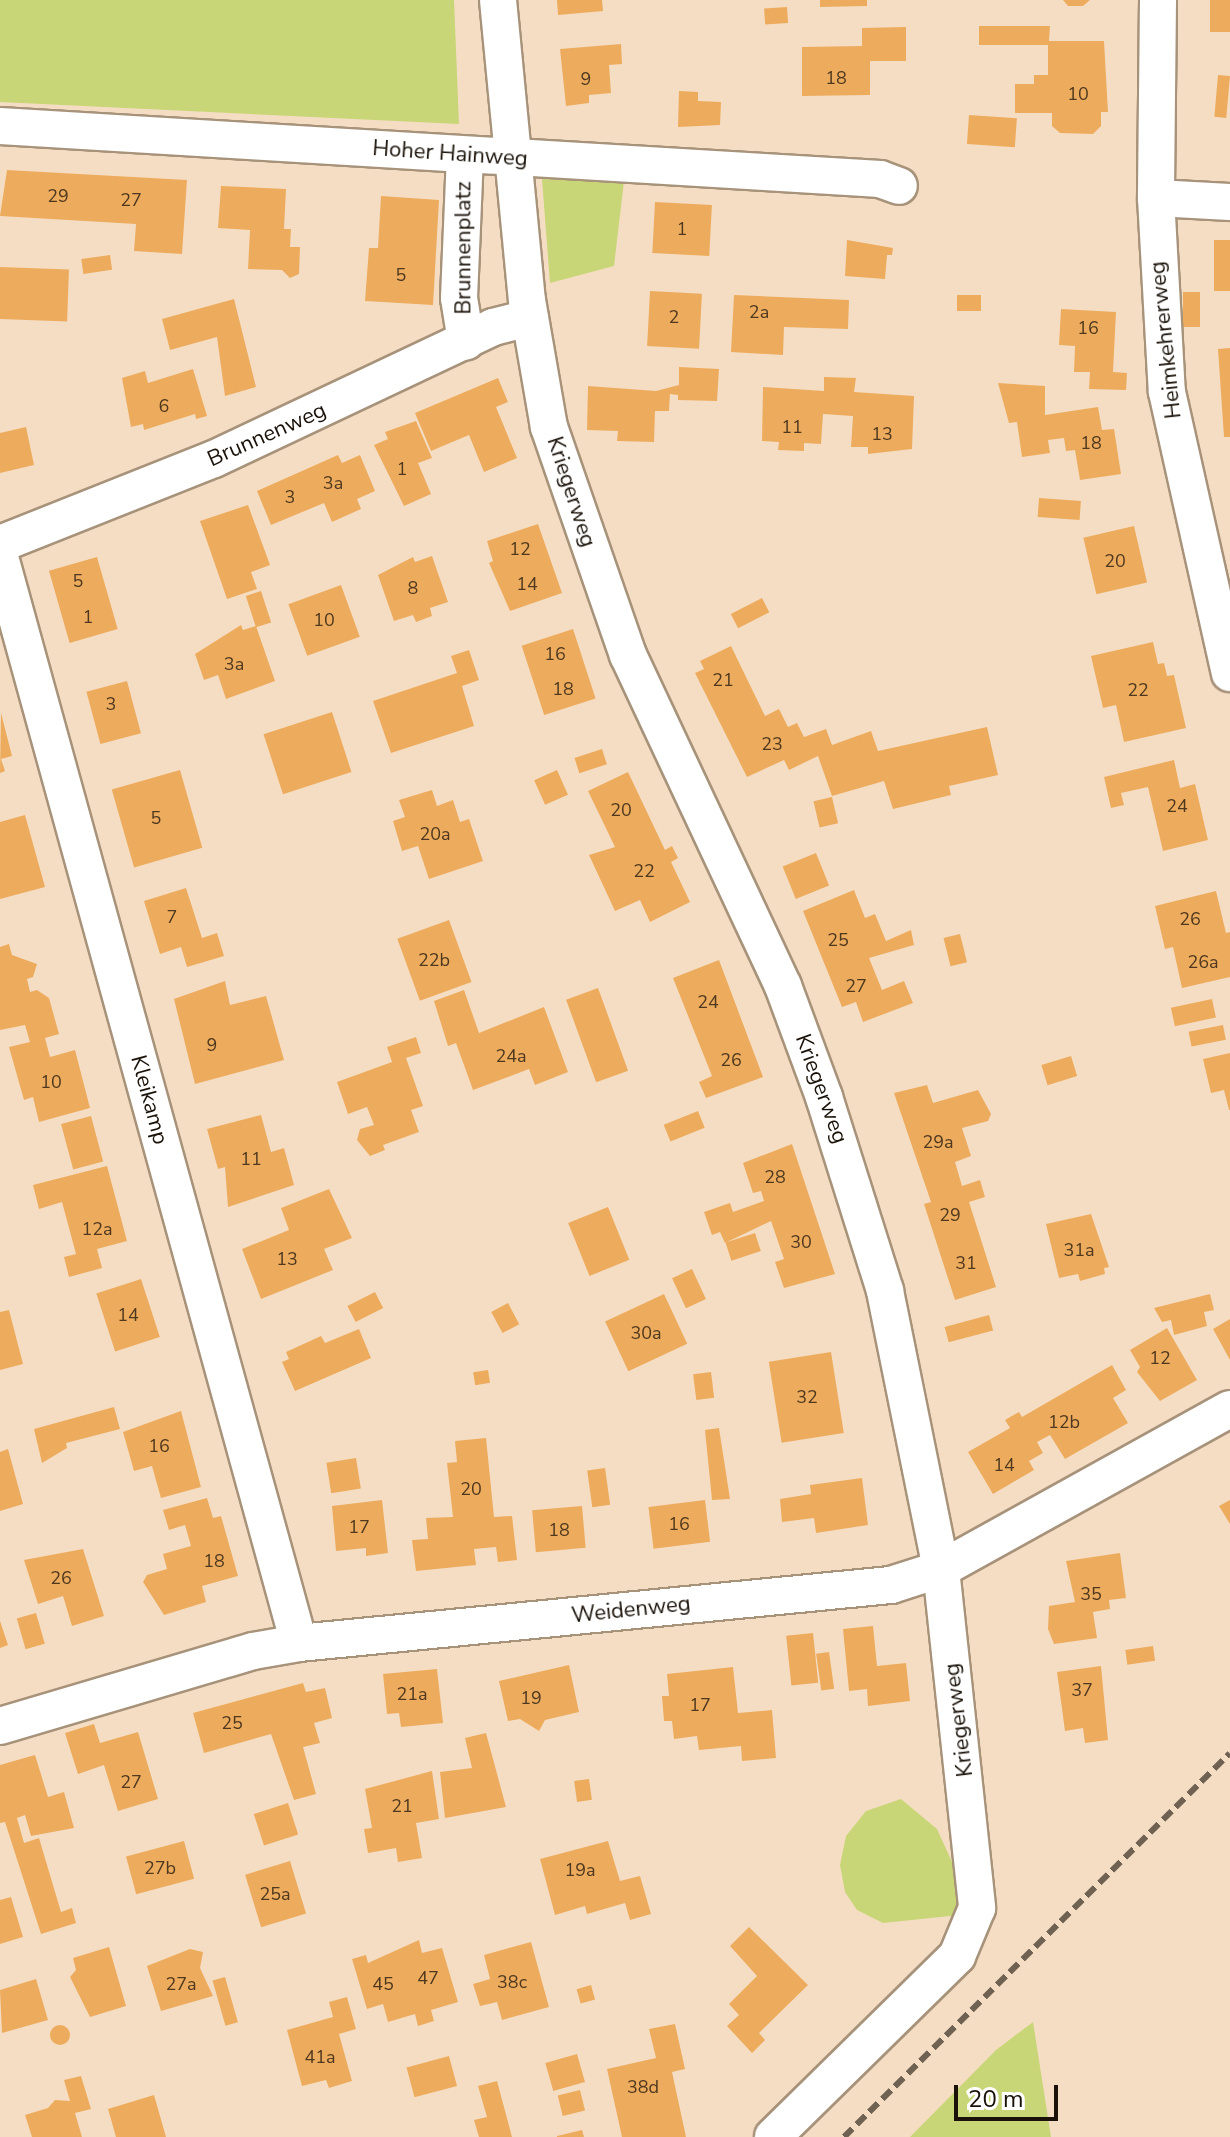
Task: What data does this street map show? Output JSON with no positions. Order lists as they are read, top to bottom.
{
  "streets": {
    "street": [
      "Hoher Hainweg",
      "Brunnenplatz",
      "Heimkehrerweg",
      "Brunnenweg",
      "Kriegerweg",
      "Kleikamp",
      "Weidenweg"
    ]
  },
  "crossings": [
    ["Hoher Hainweg", "Brunnenplatz"],
    ["Hoher Hainweg", "Kriegerweg"],
    ["Brunnenplatz", "Brunnenweg"],
    ["Brunnenweg", "Kriegerweg"],
    ["Kriegerweg", "Weidenweg"],
    ["Kleikamp", "Weidenweg"]
  ],
  "house_numbers": [
    "18",
    "9",
    "10",
    "29",
    "27",
    "1",
    "5",
    "2a",
    "2",
    "16",
    "6",
    "11",
    "13",
    "18",
    "1",
    "3a",
    "3",
    "12",
    "20",
    "5",
    "14",
    "8",
    "1",
    "10",
    "16",
    "3a",
    "21",
    "18",
    "22",
    "3",
    "23",
    "24",
    "20",
    "5",
    "20a",
    "22",
    "7",
    "26",
    "25",
    "22b",
    "26a",
    "27",
    "24",
    "9",
    "24a",
    "26",
    "10",
    "29a",
    "11",
    "28",
    "29",
    "12a",
    "30",
    "31a",
    "13",
    "31",
    "14",
    "30a",
    "12",
    "32",
    "12b",
    "16",
    "14",
    "20",
    "16",
    "17",
    "18",
    "18",
    "26",
    "35",
    "37",
    "21a",
    "19",
    "17",
    "25",
    "27",
    "21",
    "27b",
    "19a",
    "25a",
    "47",
    "38c",
    "27a",
    "45",
    "41a",
    "38d"
  ],
  "scale_bar": "20 m"
}
